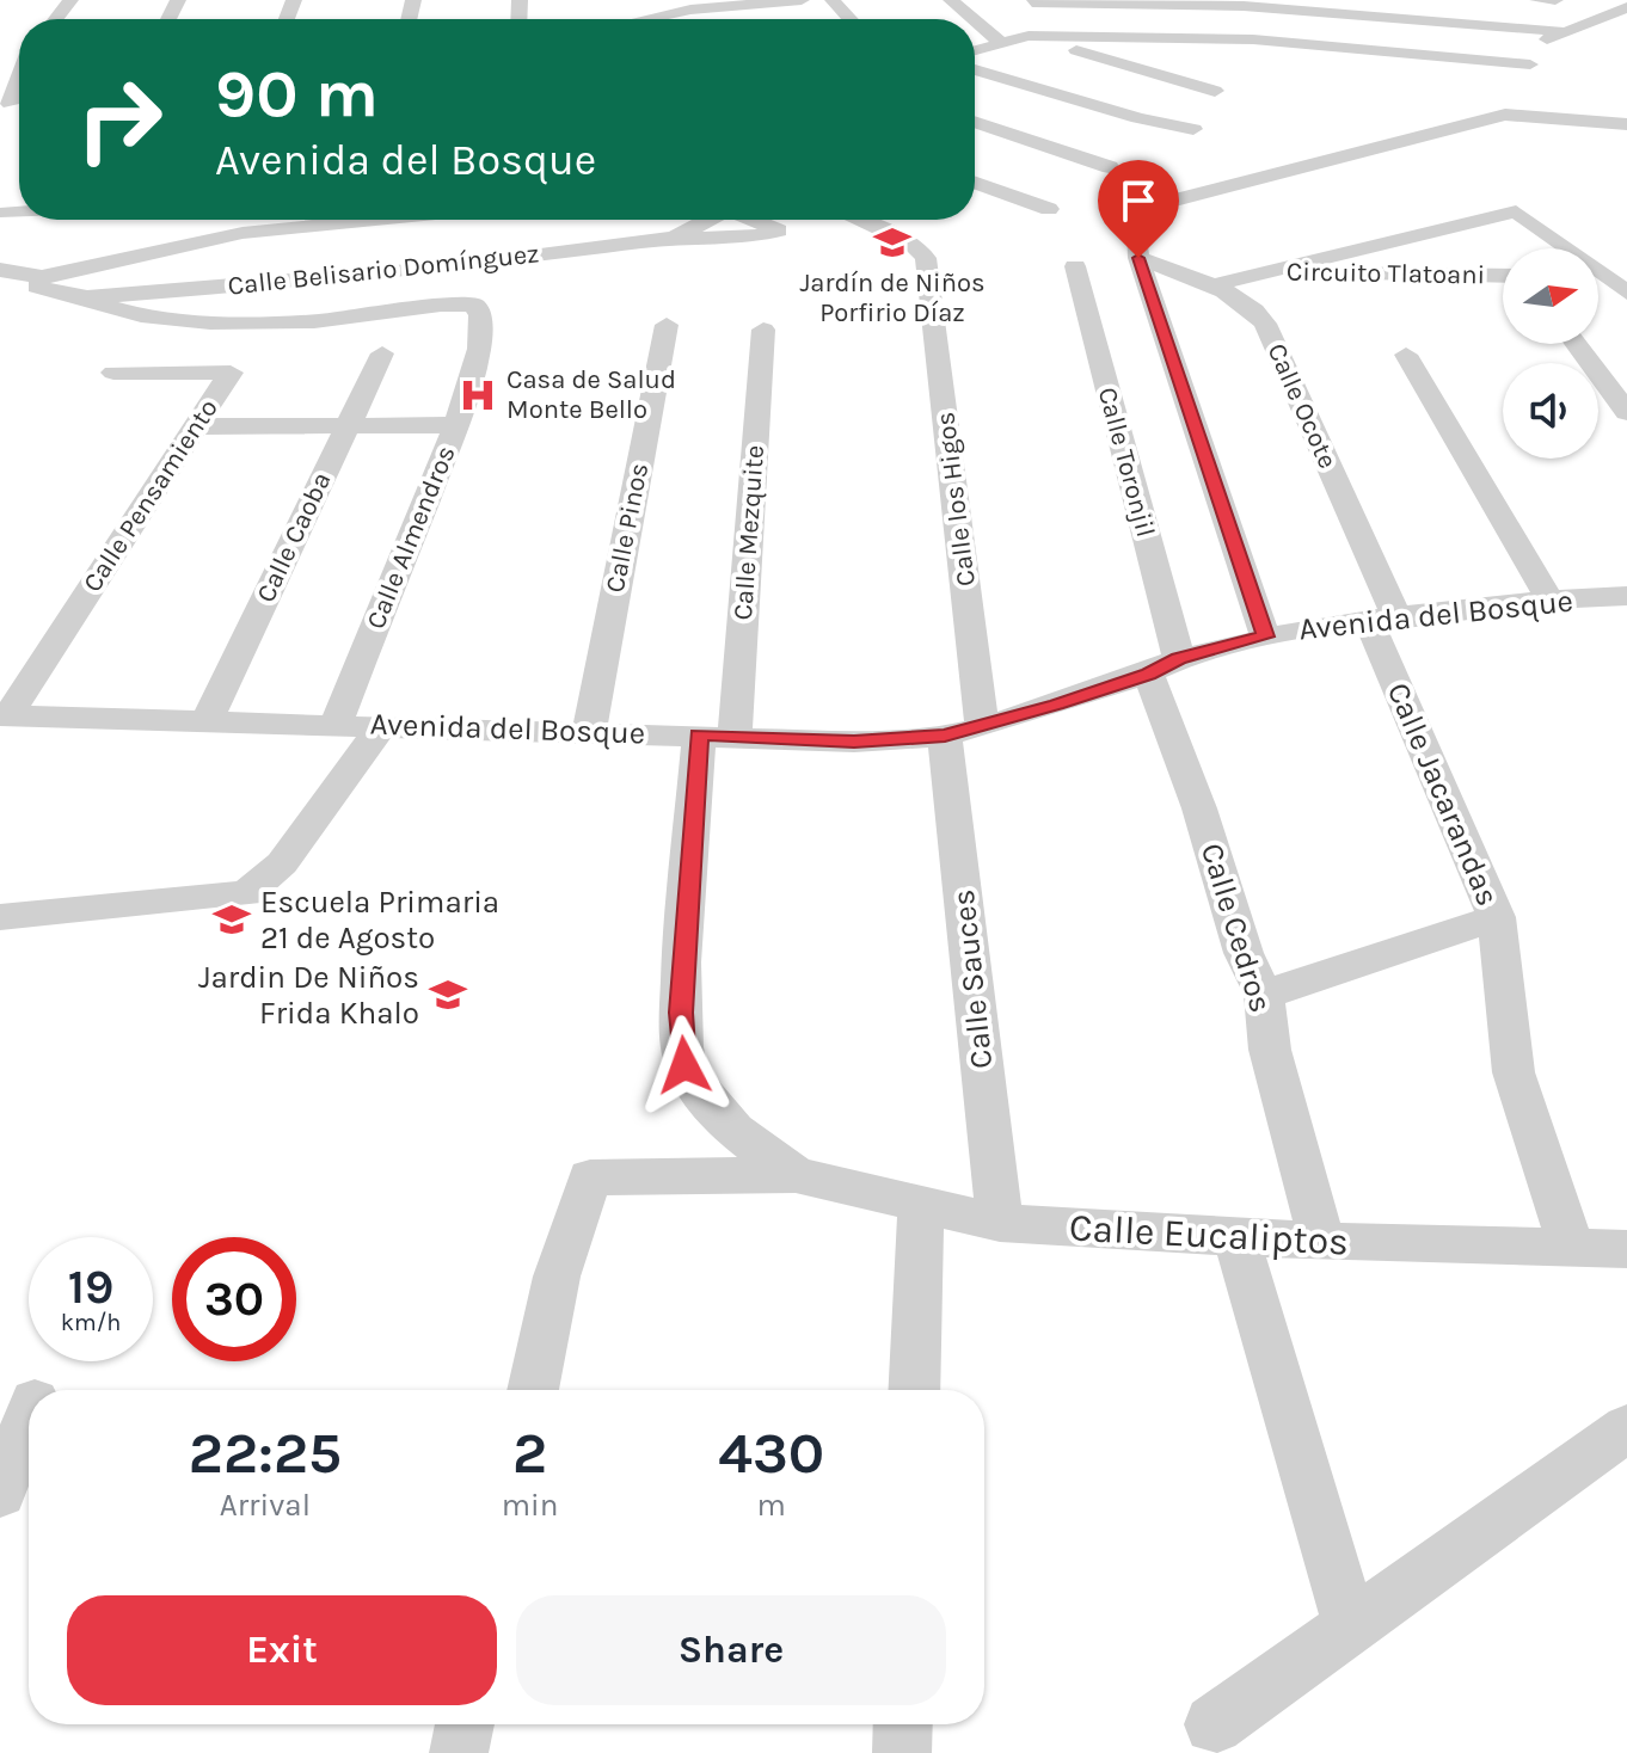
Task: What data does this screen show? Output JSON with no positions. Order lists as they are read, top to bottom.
{
  "streets": {
    "street": [
      "Calle Belisario Domínguez",
      "Circuito Tlatoani",
      "Calle Ocote",
      "Calle Toronjil",
      "Calle Pensamiento",
      "Calle los Higos",
      "Calle Pinos",
      "Calle Mezquite",
      "Calle Caoba",
      "Calle Almendros",
      "Avenida del Bosque",
      "Calle Jacarandas",
      "Calle Cedros",
      "Calle Sauces",
      "Calle Eucaliptos"
    ]
  },
  "crossings": [
    ["Calle Belisario Domínguez", "Calle Almendros"],
    ["Calle Ocote", "Avenida del Bosque"],
    ["Calle Ocote", "Calle Jacarandas"],
    ["Calle Toronjil", "Avenida del Bosque"],
    ["Calle Toronjil", "Calle Cedros"],
    ["Calle Pensamiento", "Avenida del Bosque"],
    ["Calle los Higos", "Avenida del Bosque"],
    ["Calle los Higos", "Calle Sauces"],
    ["Calle Pinos", "Avenida del Bosque"],
    ["Calle Mezquite", "Avenida del Bosque"],
    ["Calle Mezquite", "Calle Eucaliptos"],
    ["Calle Caoba", "Avenida del Bosque"],
    ["Calle Almendros", "Avenida del Bosque"],
    ["Avenida del Bosque", "Calle Jacarandas"],
    ["Avenida del Bosque", "Calle Cedros"],
    ["Avenida del Bosque", "Calle Sauces"],
    ["Calle Jacarandas", "Calle Eucaliptos"],
    ["Calle Cedros", "Calle Eucaliptos"],
    ["Calle Sauces", "Calle Eucaliptos"]
  ],
  "places": {
    "school or university": ["Jardín de Niños Porfirio Díaz", "Escuela Primaria 21 de Agosto", "Jardin De Niños Frida Khalo"],
    "hospital": ["Casa de Salud Monte Bello"]
  },
  "north": "right",
  "page": {
    "turn": ["90 m", "Avenida del Bosque"],
    "speed": "19 km/h",
    "limit": "30",
    "eta": [
      "22:25",
      "Arrival",
      "2",
      "min",
      "430",
      "m"
    ],
    "buttons": ["Exit", "Share"]
  }
}
